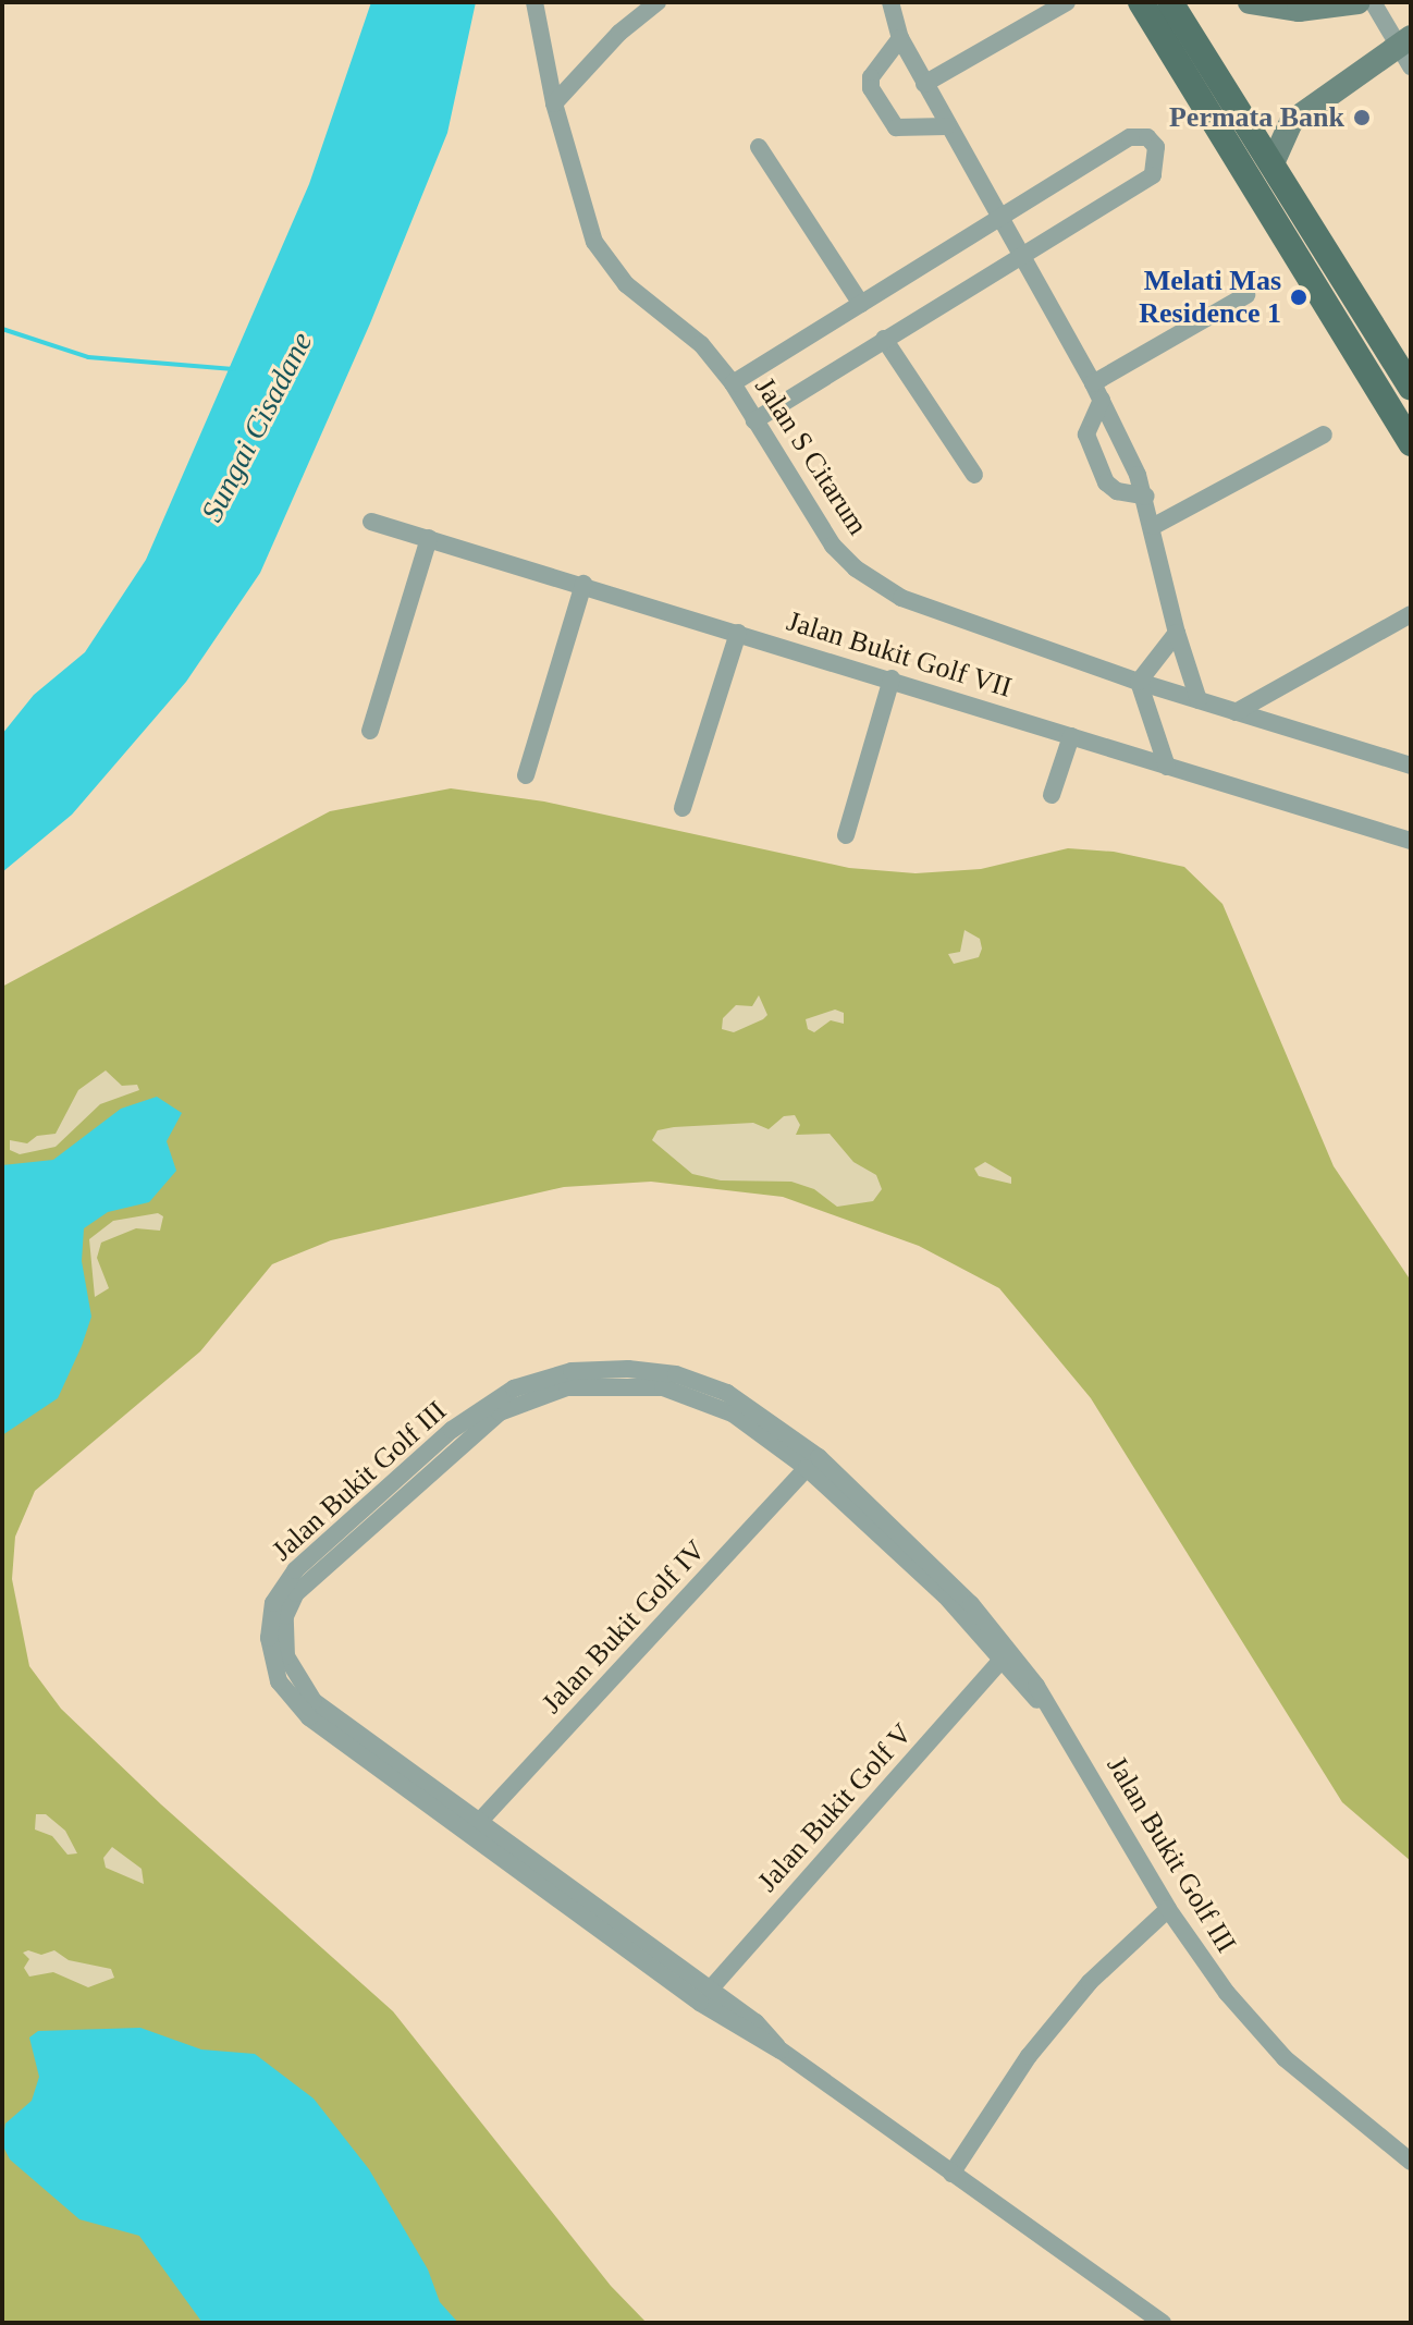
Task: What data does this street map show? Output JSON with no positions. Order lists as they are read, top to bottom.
{
  "streets": {
    "street": [
      "Jalan S Citarum",
      "Jalan Bukit Golf VII",
      "Jalan Bukit Golf III",
      "Jalan Bukit Golf IV",
      "Jalan Bukit Golf V"
    ]
  },
  "crossings": [
    ["Jalan Bukit Golf III", "Jalan Bukit Golf IV"],
    ["Jalan Bukit Golf III", "Jalan Bukit Golf V"]
  ],
  "water": ["Sungai Cisadane"],
  "places": ["Permata Bank", "Melati Mas Residence 1"]
}
